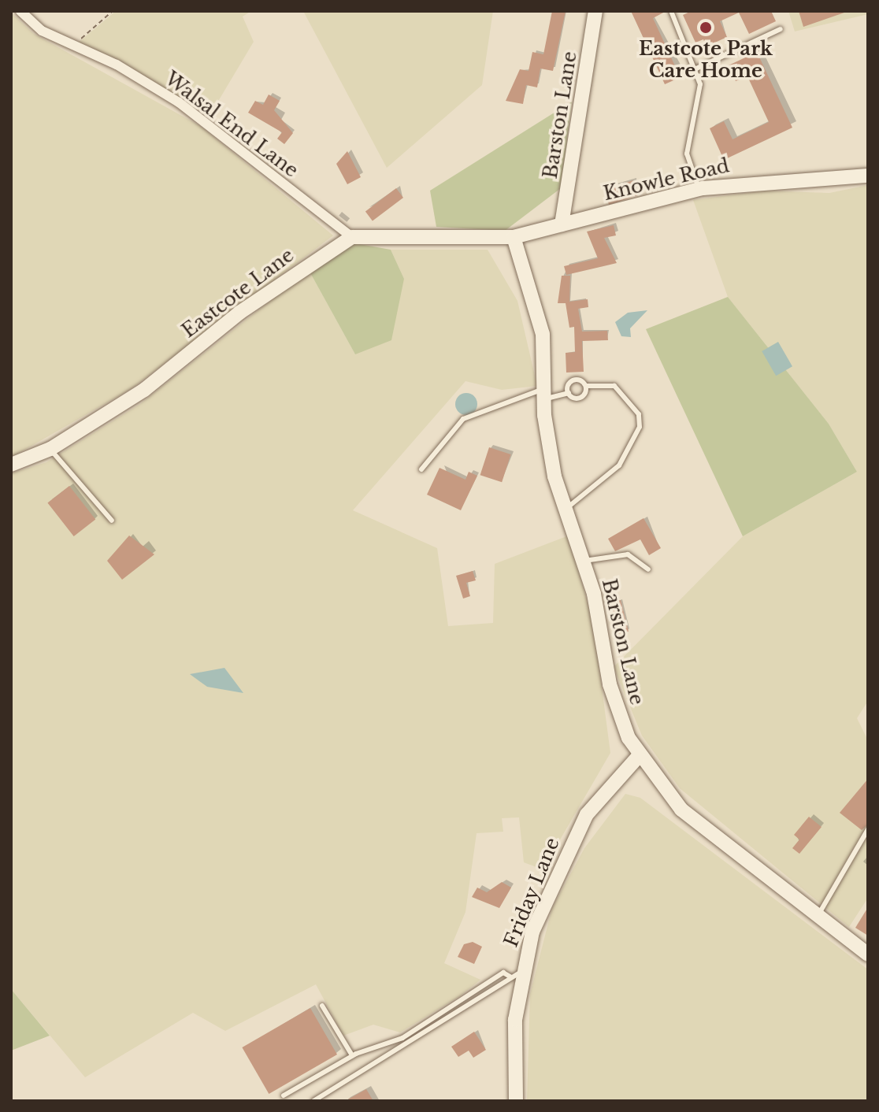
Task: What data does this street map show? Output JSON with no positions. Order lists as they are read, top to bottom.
{
  "streets": {
    "street": [
      "Barston Lane",
      "Walsal End Lane",
      "Knowle Road",
      "Eastcote Lane",
      "Friday Lane"
    ]
  },
  "crossings": [
    ["Barston Lane", "Knowle Road"],
    ["Barston Lane", "Friday Lane"],
    ["Walsal End Lane", "Eastcote Lane"]
  ],
  "places": ["Eastcote Park Care Home"]
}
